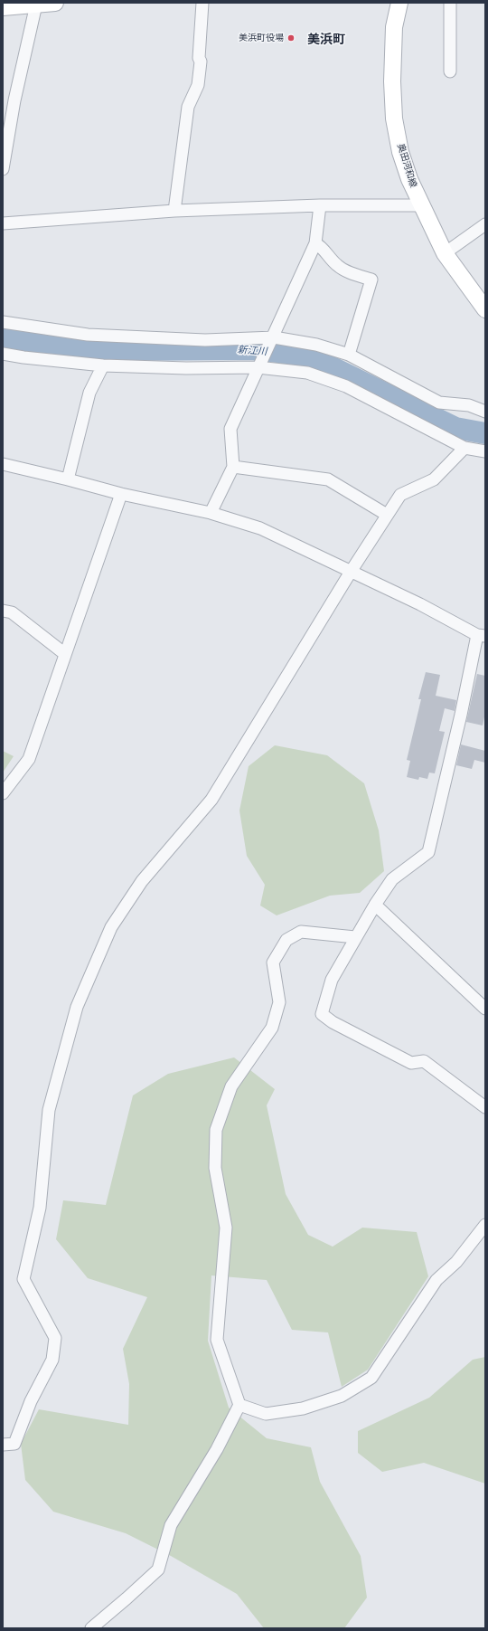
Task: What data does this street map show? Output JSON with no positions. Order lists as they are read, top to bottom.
{
  "streets": {
    "main road": ["奥田河和線"]
  },
  "districts": ["美浜町"],
  "water": ["新江川"],
  "places": ["美浜町役場"]
}
